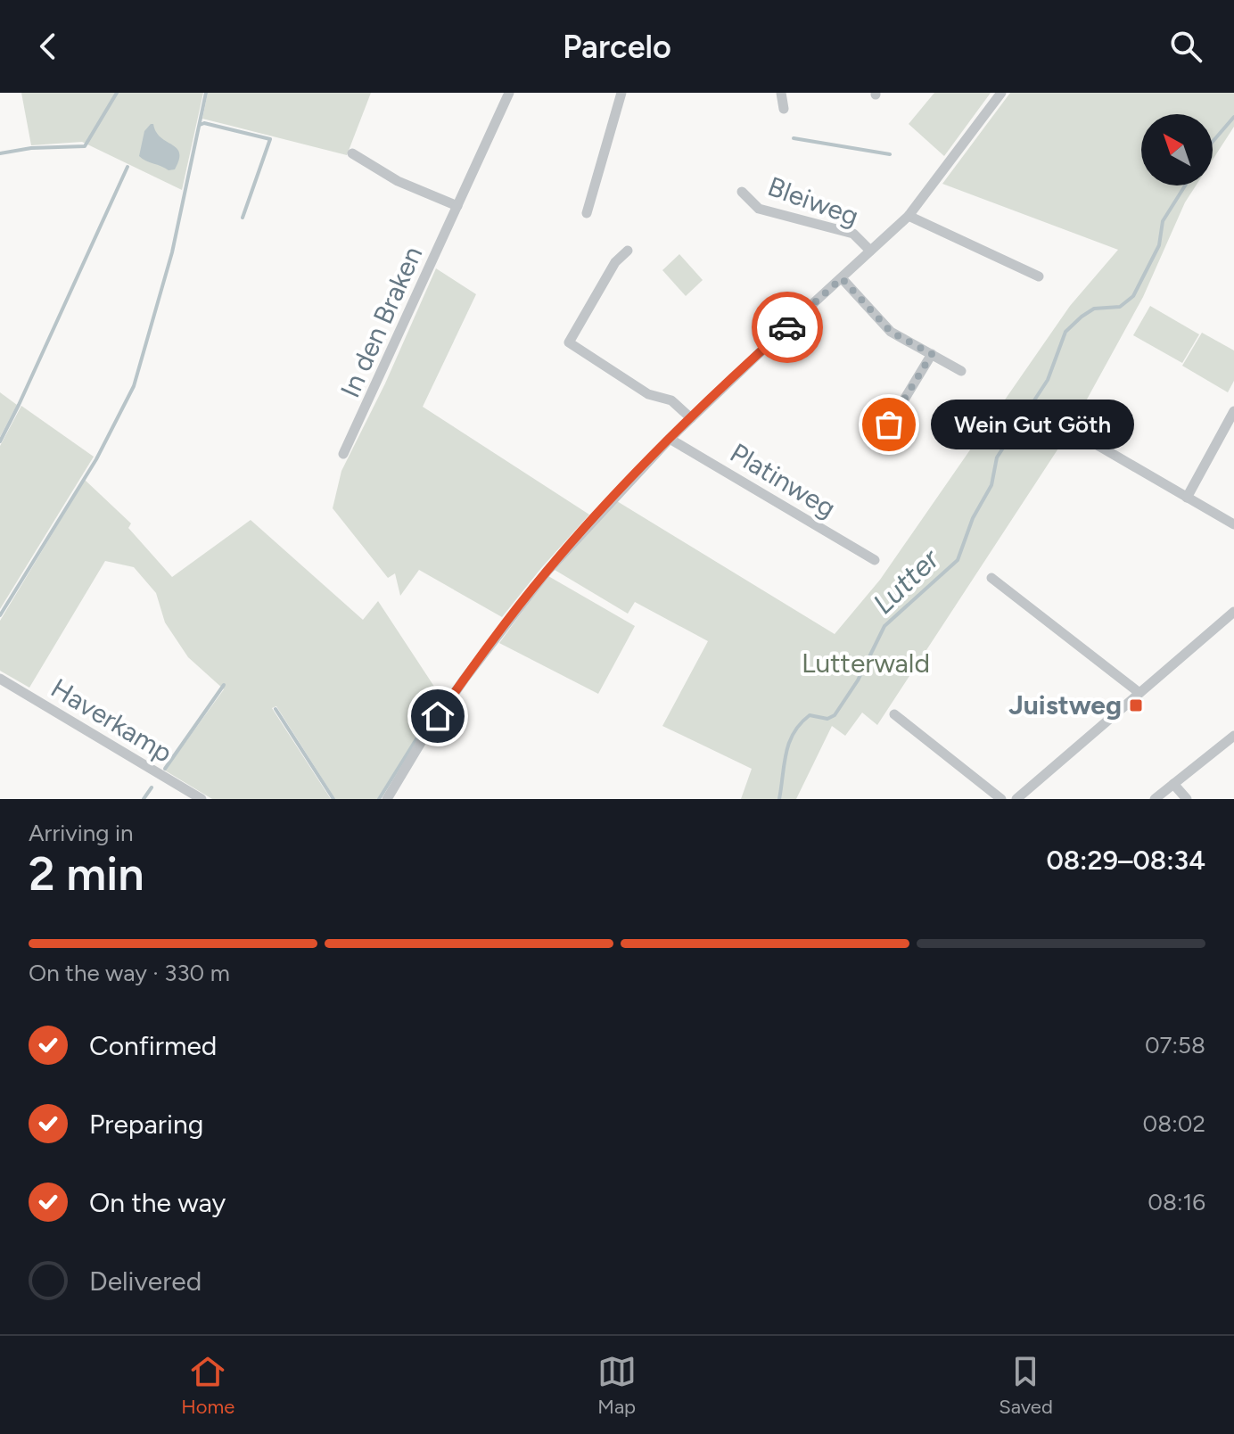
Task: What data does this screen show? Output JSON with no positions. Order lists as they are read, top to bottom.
{
  "streets": {
    "street": [
      "Bleiweg",
      "In den Braken",
      "Platinweg",
      "Haverkamp"
    ]
  },
  "water": ["Lutter"],
  "parks": ["Lutterwald"],
  "places": {
    "other": ["Wein Gut Göth"],
    "transit": ["Juistweg"]
  },
  "north": "top left",
  "page": {
    "header": "Parcelo",
    "bubble": "Wein Gut Göth",
    "heading": ["2 min", "Arriving in", "08:29–08:34"],
    "bar": "On the way · 330 m",
    "list": [
      ["Confirmed", "07:58"],
      ["Preparing", "08:02"],
      ["On the way", "08:16"],
      "Delivered"
    ],
    "tabs": ["Home", "Map", "Saved"]
  }
}
